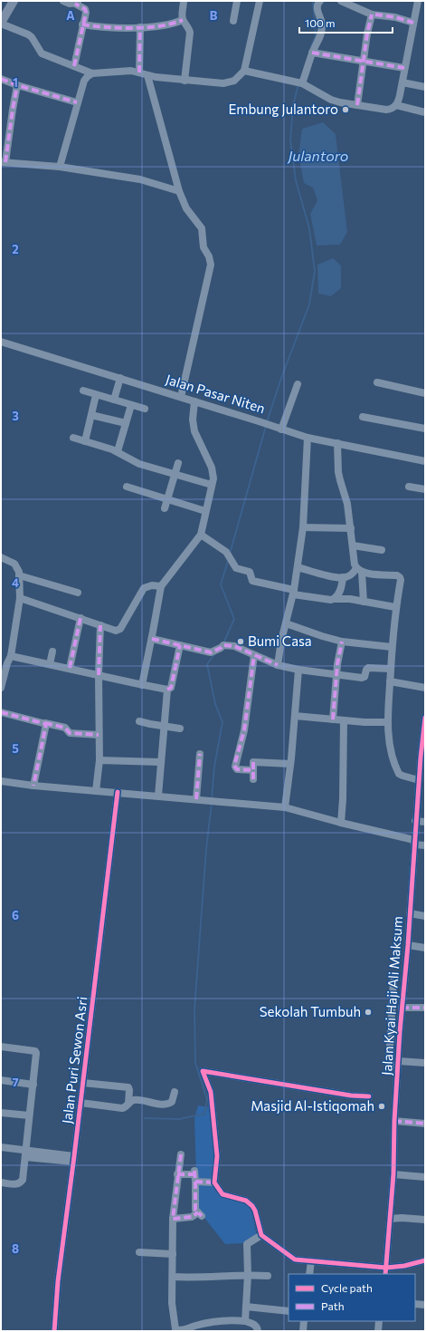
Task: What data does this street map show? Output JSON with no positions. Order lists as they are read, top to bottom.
{
  "streets": {
    "street": ["Jalan Pasar Niten", "Jalan Kyai Haji Ali Maksum", "Jalan Puri Sewon Asri"]
  },
  "water": ["Julantoro"],
  "places": [
    "Embung Julantoro",
    "Bumi Casa",
    "Sekolah Tumbuh",
    "Masjid Al-Istiqomah"
  ],
  "legend": ["Cycle path", "Path"],
  "scale_bar": "100 m",
  "grid": {
    "columns": ["A", "B"],
    "rows": [
      "1",
      "2",
      "3",
      "4",
      "5",
      "6",
      "7",
      "8"
    ]
  }
}
